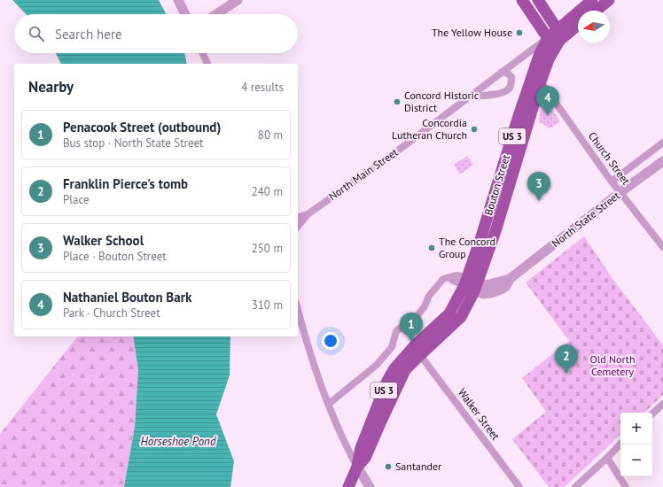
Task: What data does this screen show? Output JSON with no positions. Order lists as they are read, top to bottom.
{
  "streets": {
    "main road": ["US 3", "Bouton Street"],
    "street": [
      "Church Street",
      "North Main Street",
      "North State Street",
      "Walker Street"
    ]
  },
  "crossings": [
    ["US 3", "Bouton Street"],
    ["US 3", "North State Street"],
    ["US 3", "Walker Street"],
    ["Church Street", "Bouton Street"],
    ["Church Street", "North State Street"],
    ["North Main Street", "Bouton Street"],
    ["Bouton Street", "North State Street"]
  ],
  "water": ["Horseshoe Pond"],
  "parks": ["Old North Cemetery"],
  "places": [
    "The Yellow House",
    "Concord Historic District",
    "Concordia Lutheran Church",
    "The Concord Group",
    "Santander"
  ],
  "north": "left",
  "page": {
    "search": "Search here",
    "heading": ["Nearby", "4 results"],
    "pins": [
      "4",
      "3",
      "1",
      "2"
    ],
    "list": [
      {
        "mark": "1",
        "name": "Penacook Street (outbound)",
        "note": "Bus stop · North State Street",
        "value": "80 m"
      },
      {
        "mark": "2",
        "name": "Franklin Pierce's tomb",
        "note": "Place",
        "value": "240 m"
      },
      {
        "mark": "3",
        "name": "Walker School",
        "note": "Place · Bouton Street",
        "value": "250 m"
      },
      {
        "mark": "4",
        "name": "Nathaniel Bouton Bark",
        "note": "Park · Church Street",
        "value": "310 m"
      }
    ],
    "map_buttons": ["+", "−"]
  }
}
